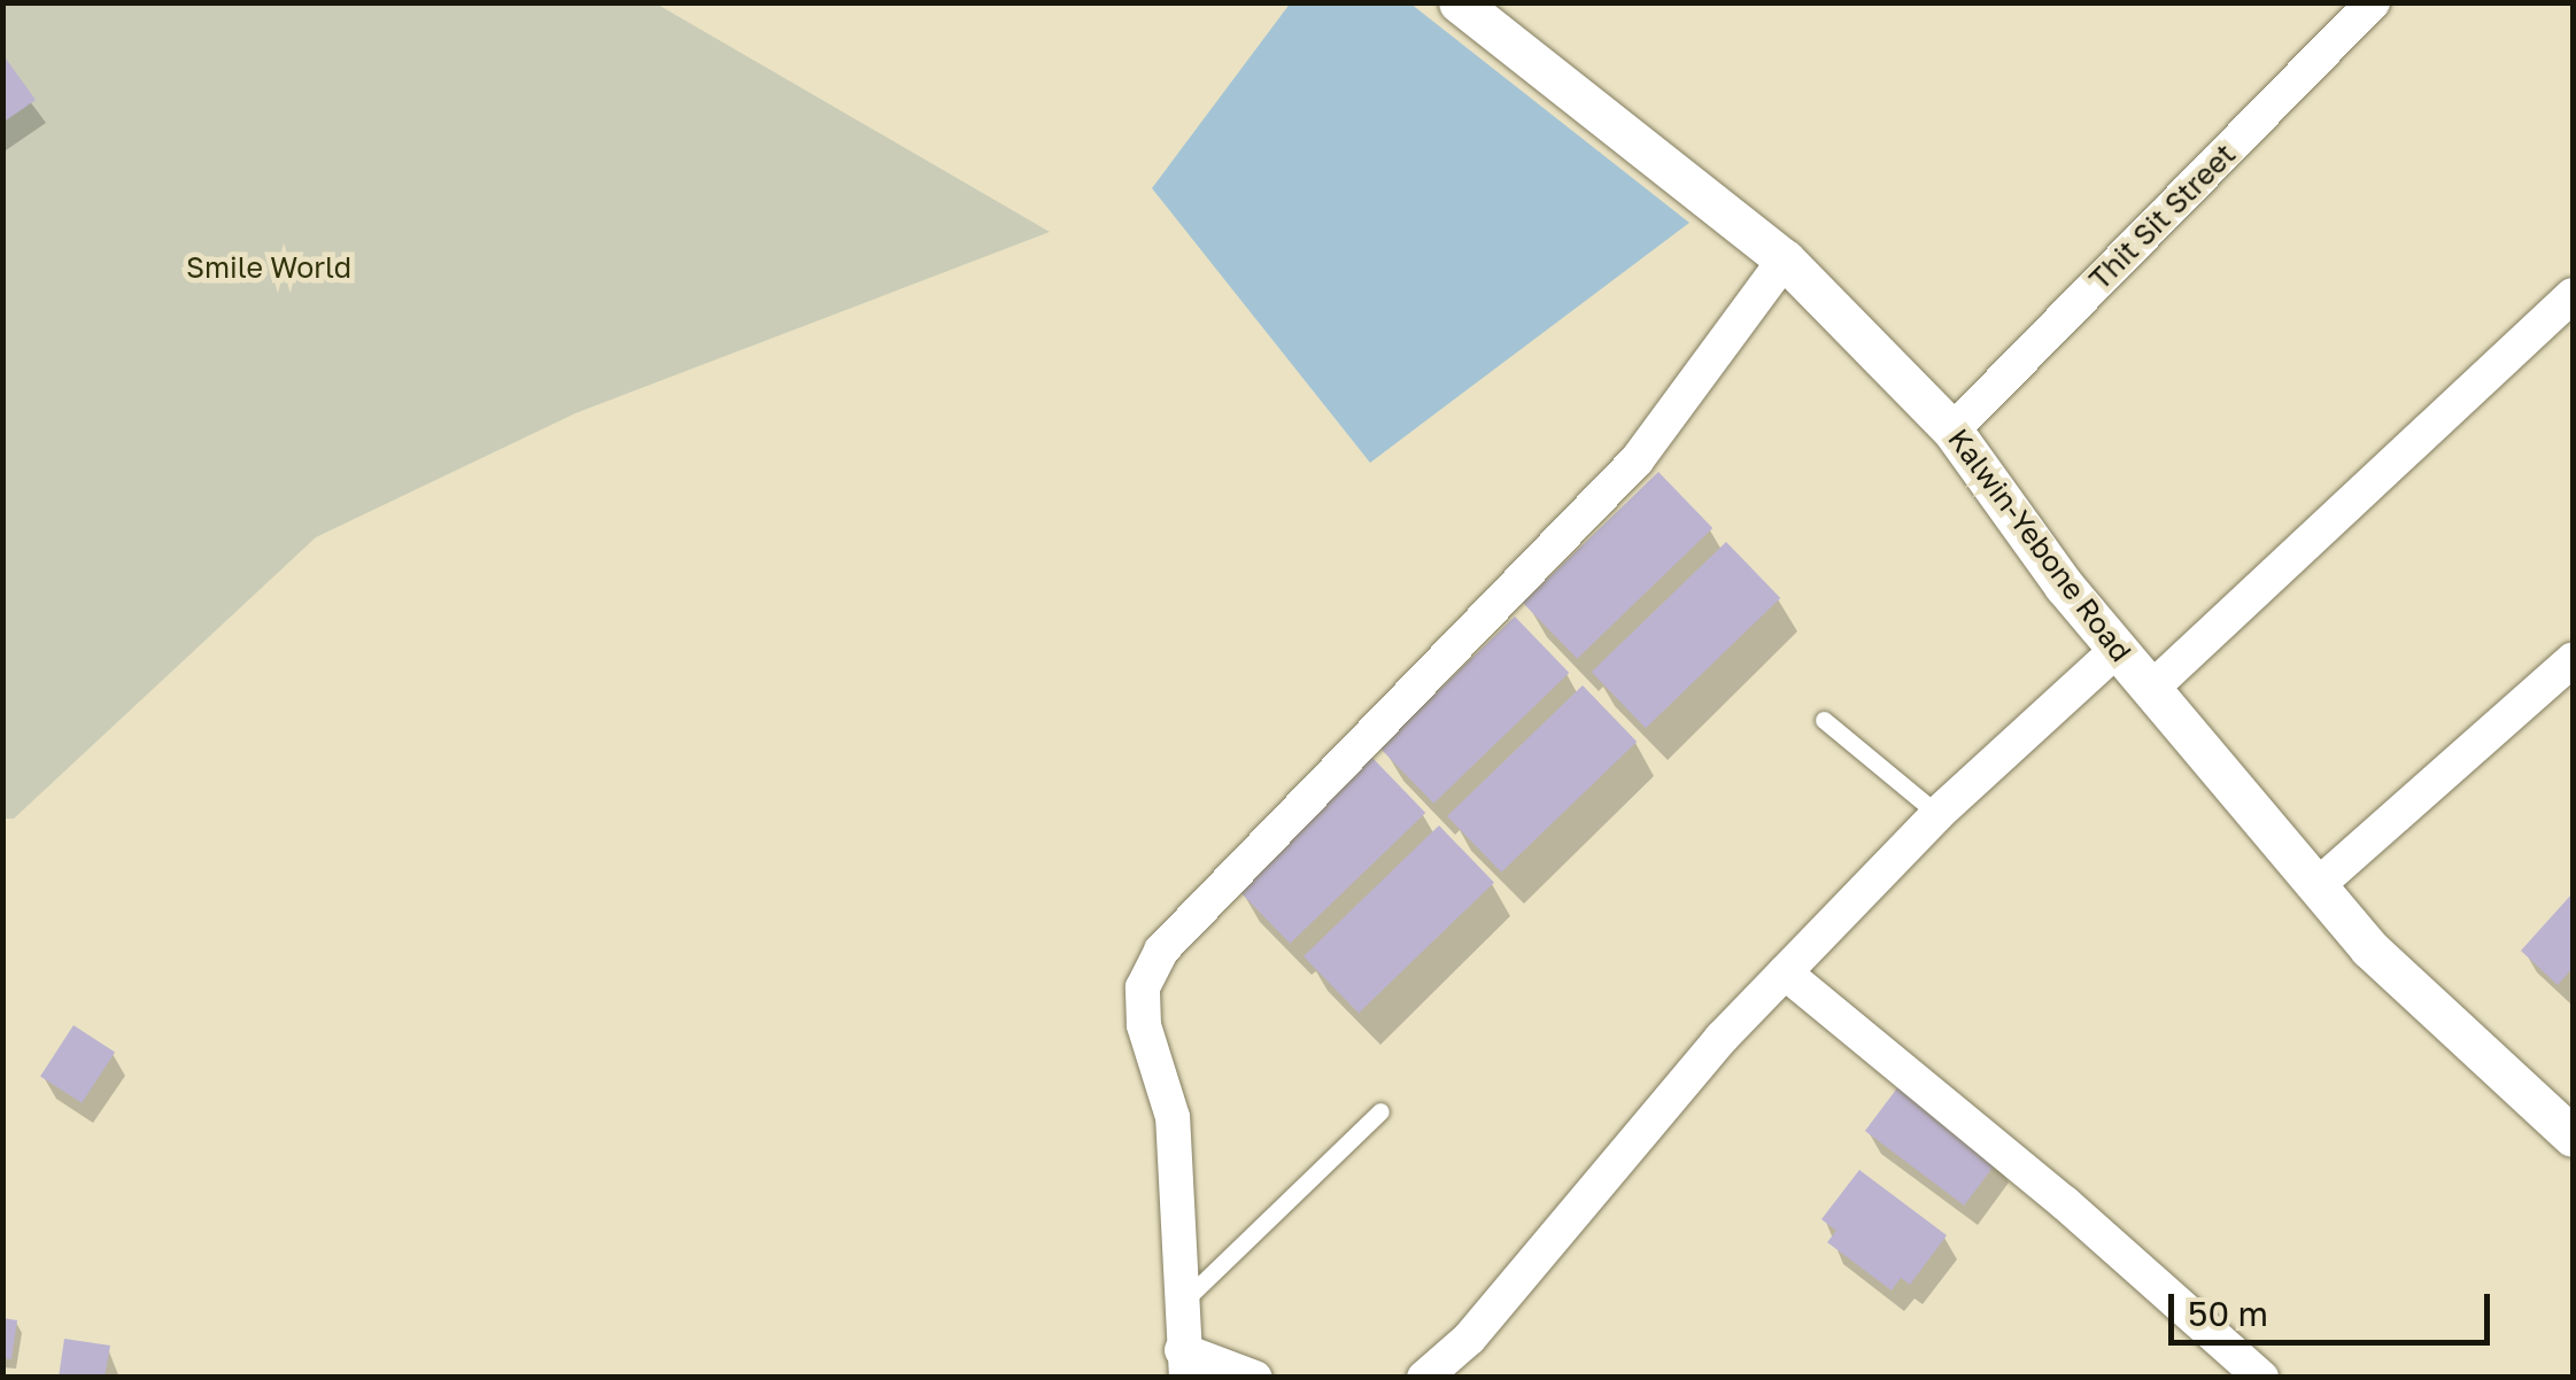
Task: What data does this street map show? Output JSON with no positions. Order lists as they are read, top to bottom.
{
  "streets": {
    "street": ["Thit Sit Street", "Kalwin-Yebone Road"]
  },
  "crossings": [
    ["Thit Sit Street", "Kalwin-Yebone Road"]
  ],
  "parks": ["Smile World"],
  "scale_bar": "50 m"
}
